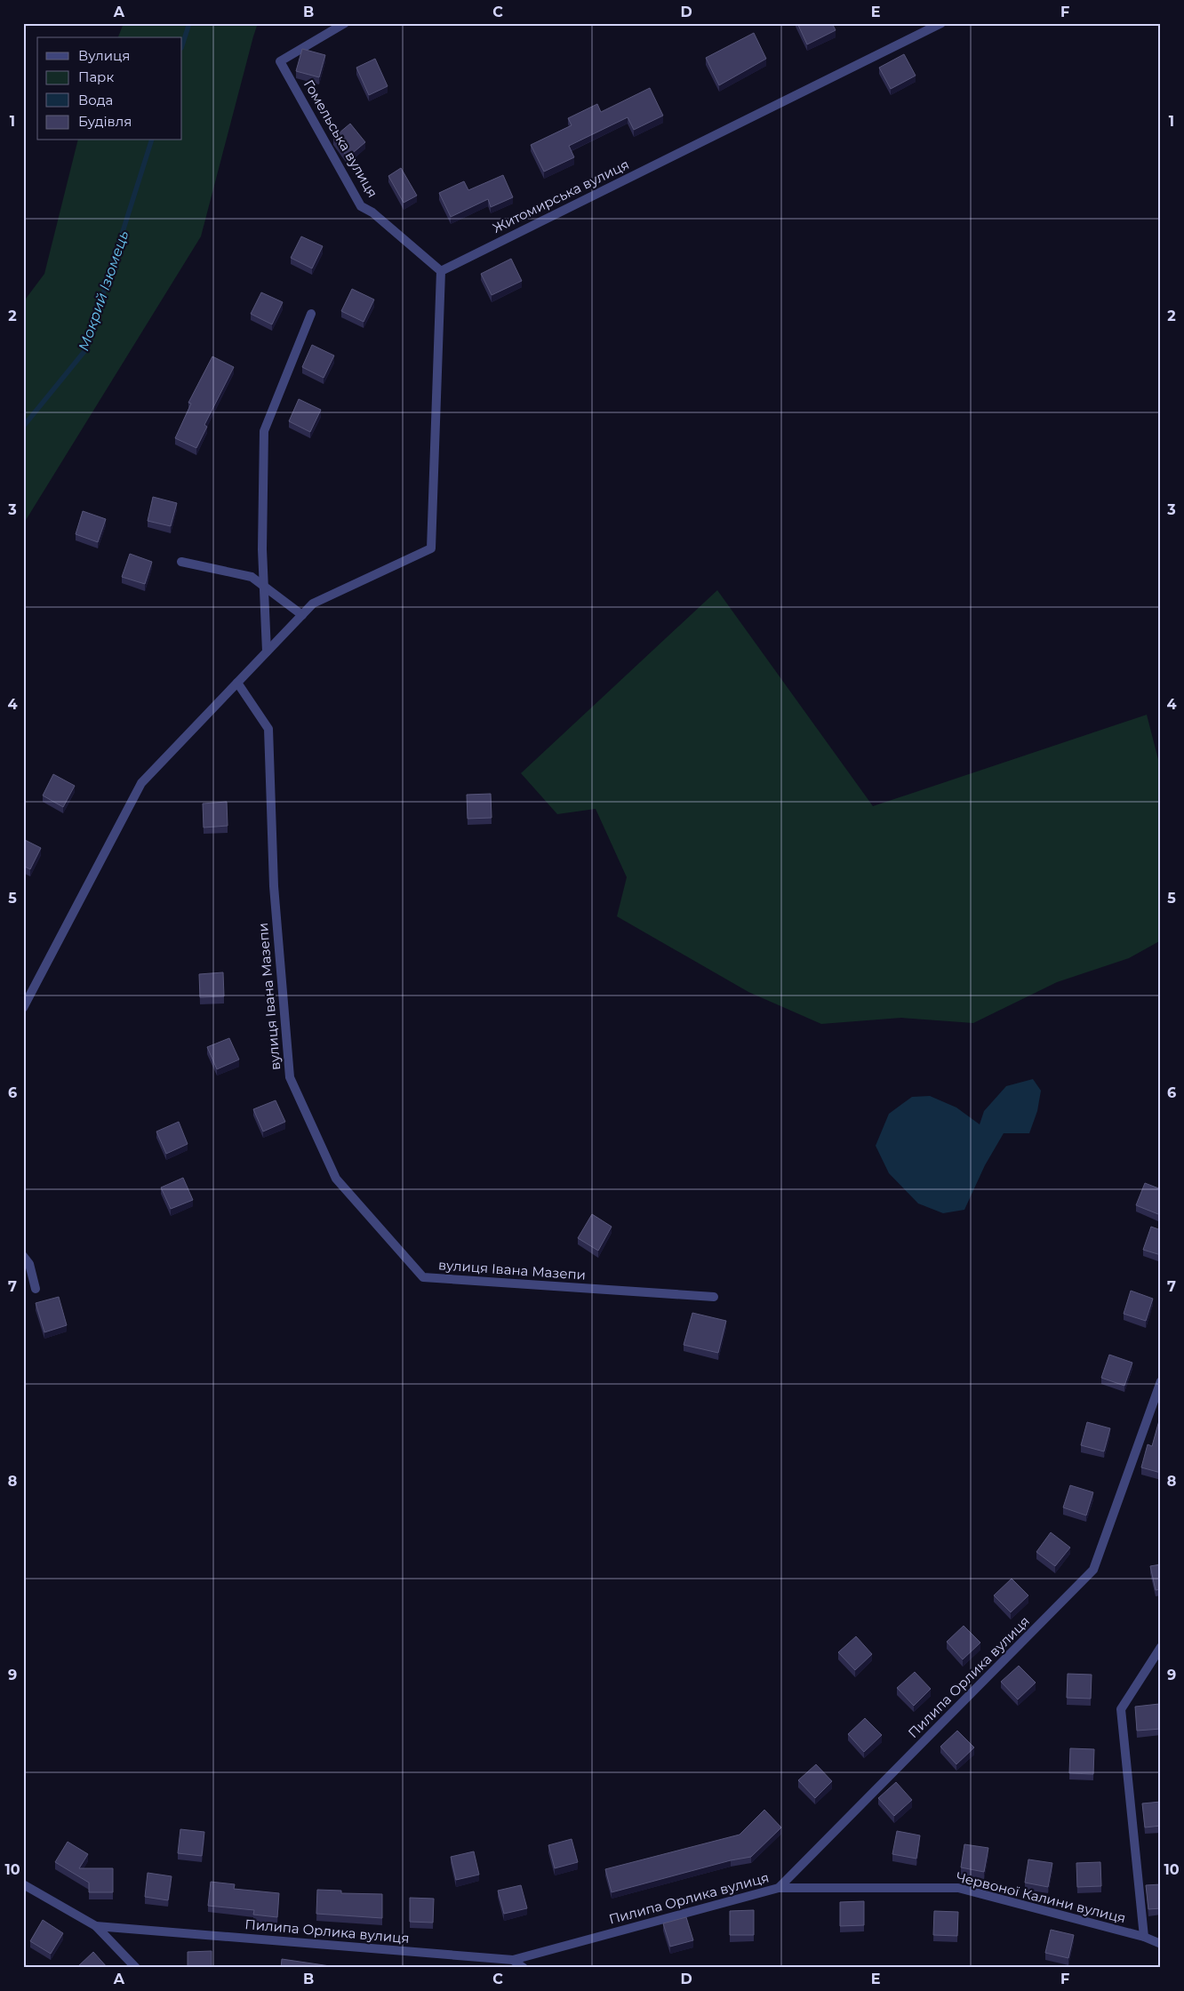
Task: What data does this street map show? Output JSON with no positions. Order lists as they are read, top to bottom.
{
  "streets": {
    "street": [
      "Гомельська вулиця",
      "Житомирська вулиця",
      "вулиця Івана Мазепи",
      "Пилипа Орлика вулиця",
      "Червоної Калини вулиця"
    ]
  },
  "crossings": [
    ["Гомельська вулиця", "Житомирська вулиця"],
    ["Пилипа Орлика вулиця", "Червоної Калини вулиця"]
  ],
  "water": ["Мокрий Ізюмець"],
  "legend": [
    "Вулиця",
    "Парк",
    "Вода",
    "Будівля"
  ],
  "grid": {
    "columns": [
      "A",
      "B",
      "C",
      "D",
      "E",
      "F"
    ],
    "rows": [
      "1",
      "2",
      "3",
      "4",
      "5",
      "6",
      "7",
      "8",
      "9",
      "10"
    ]
  }
}
